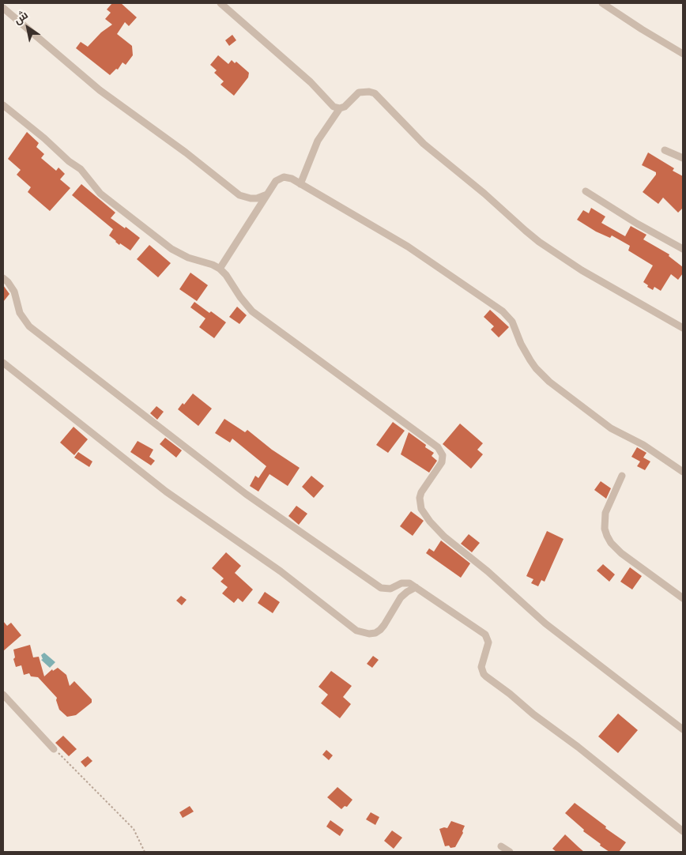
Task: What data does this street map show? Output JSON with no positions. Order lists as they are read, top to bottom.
{
  "north": "top left"
}
